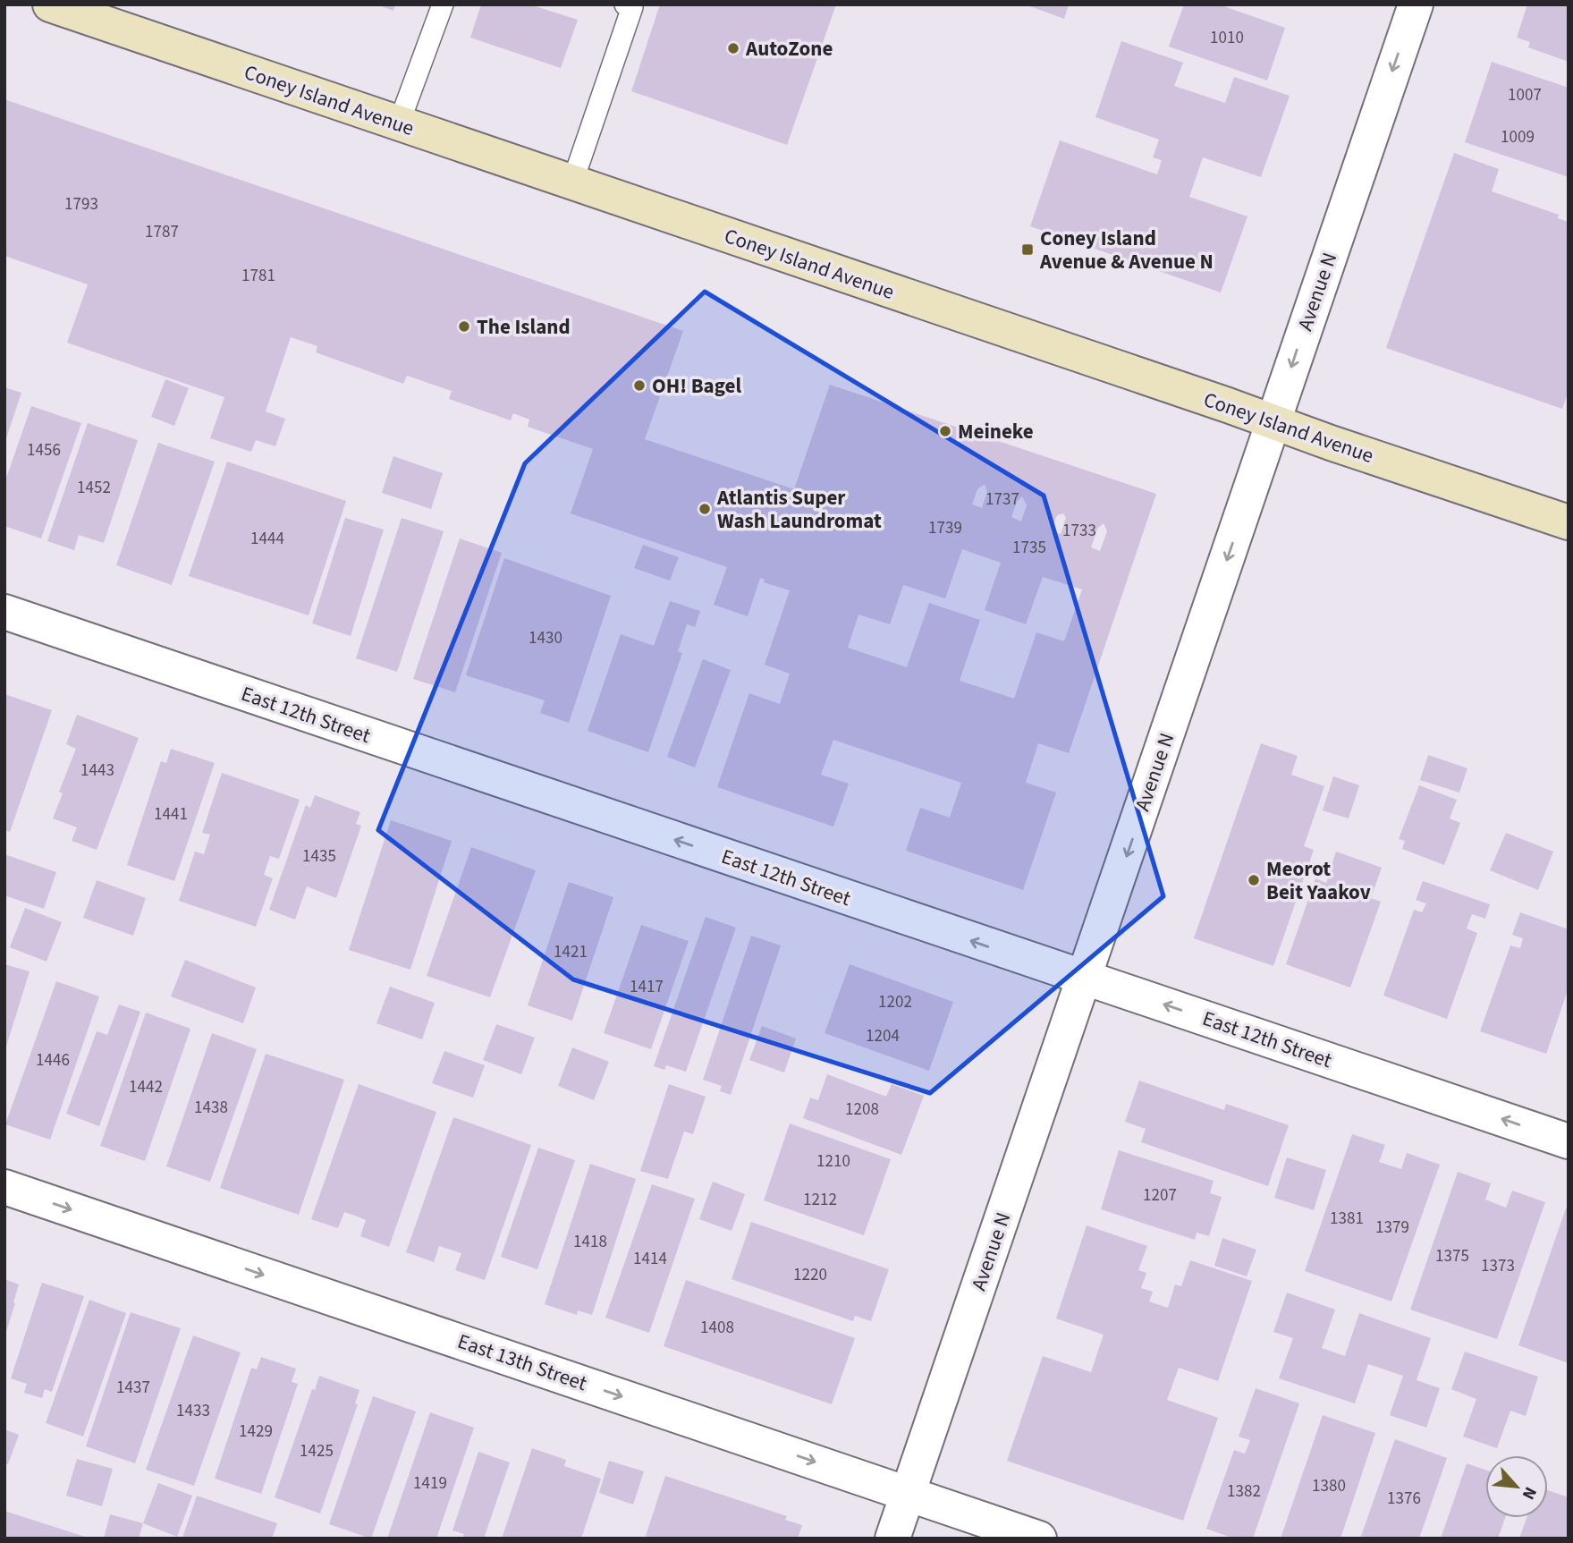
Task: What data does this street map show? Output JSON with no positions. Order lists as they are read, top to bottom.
{
  "streets": {
    "main road": ["Coney Island Avenue"],
    "street": ["Avenue N", "East 12th Street", "East 13th Street"]
  },
  "crossings": [
    ["Coney Island Avenue", "Avenue N"],
    ["Avenue N", "East 12th Street"],
    ["Avenue N", "East 13th Street"]
  ],
  "one_way": ["Avenue N", "East 12th Street", "East 13th Street"],
  "places": {
    "other": [
      "AutoZone",
      "The Island",
      "OH! Bagel",
      "Meineke",
      "Atlantis Super Wash Laundromat",
      "Meorot Beit Yaakov"
    ],
    "transit": ["Coney Island Avenue & Avenue N"]
  },
  "house_numbers": [
    "1010",
    "1007",
    "1009",
    "1793",
    "1787",
    "1781",
    "1456",
    "1452",
    "1737",
    "1739",
    "1733",
    "1444",
    "1735",
    "1430",
    "1443",
    "1441",
    "1435",
    "1421",
    "1417",
    "1202",
    "1204",
    "1446",
    "1442",
    "1438",
    "1208",
    "1210",
    "1207",
    "1212",
    "1381",
    "1379",
    "1418",
    "1375",
    "1414",
    "1373",
    "1220",
    "1408",
    "1437",
    "1433",
    "1429",
    "1425",
    "1419",
    "1380",
    "1382",
    "1376"
  ],
  "north": "bottom right"
}
